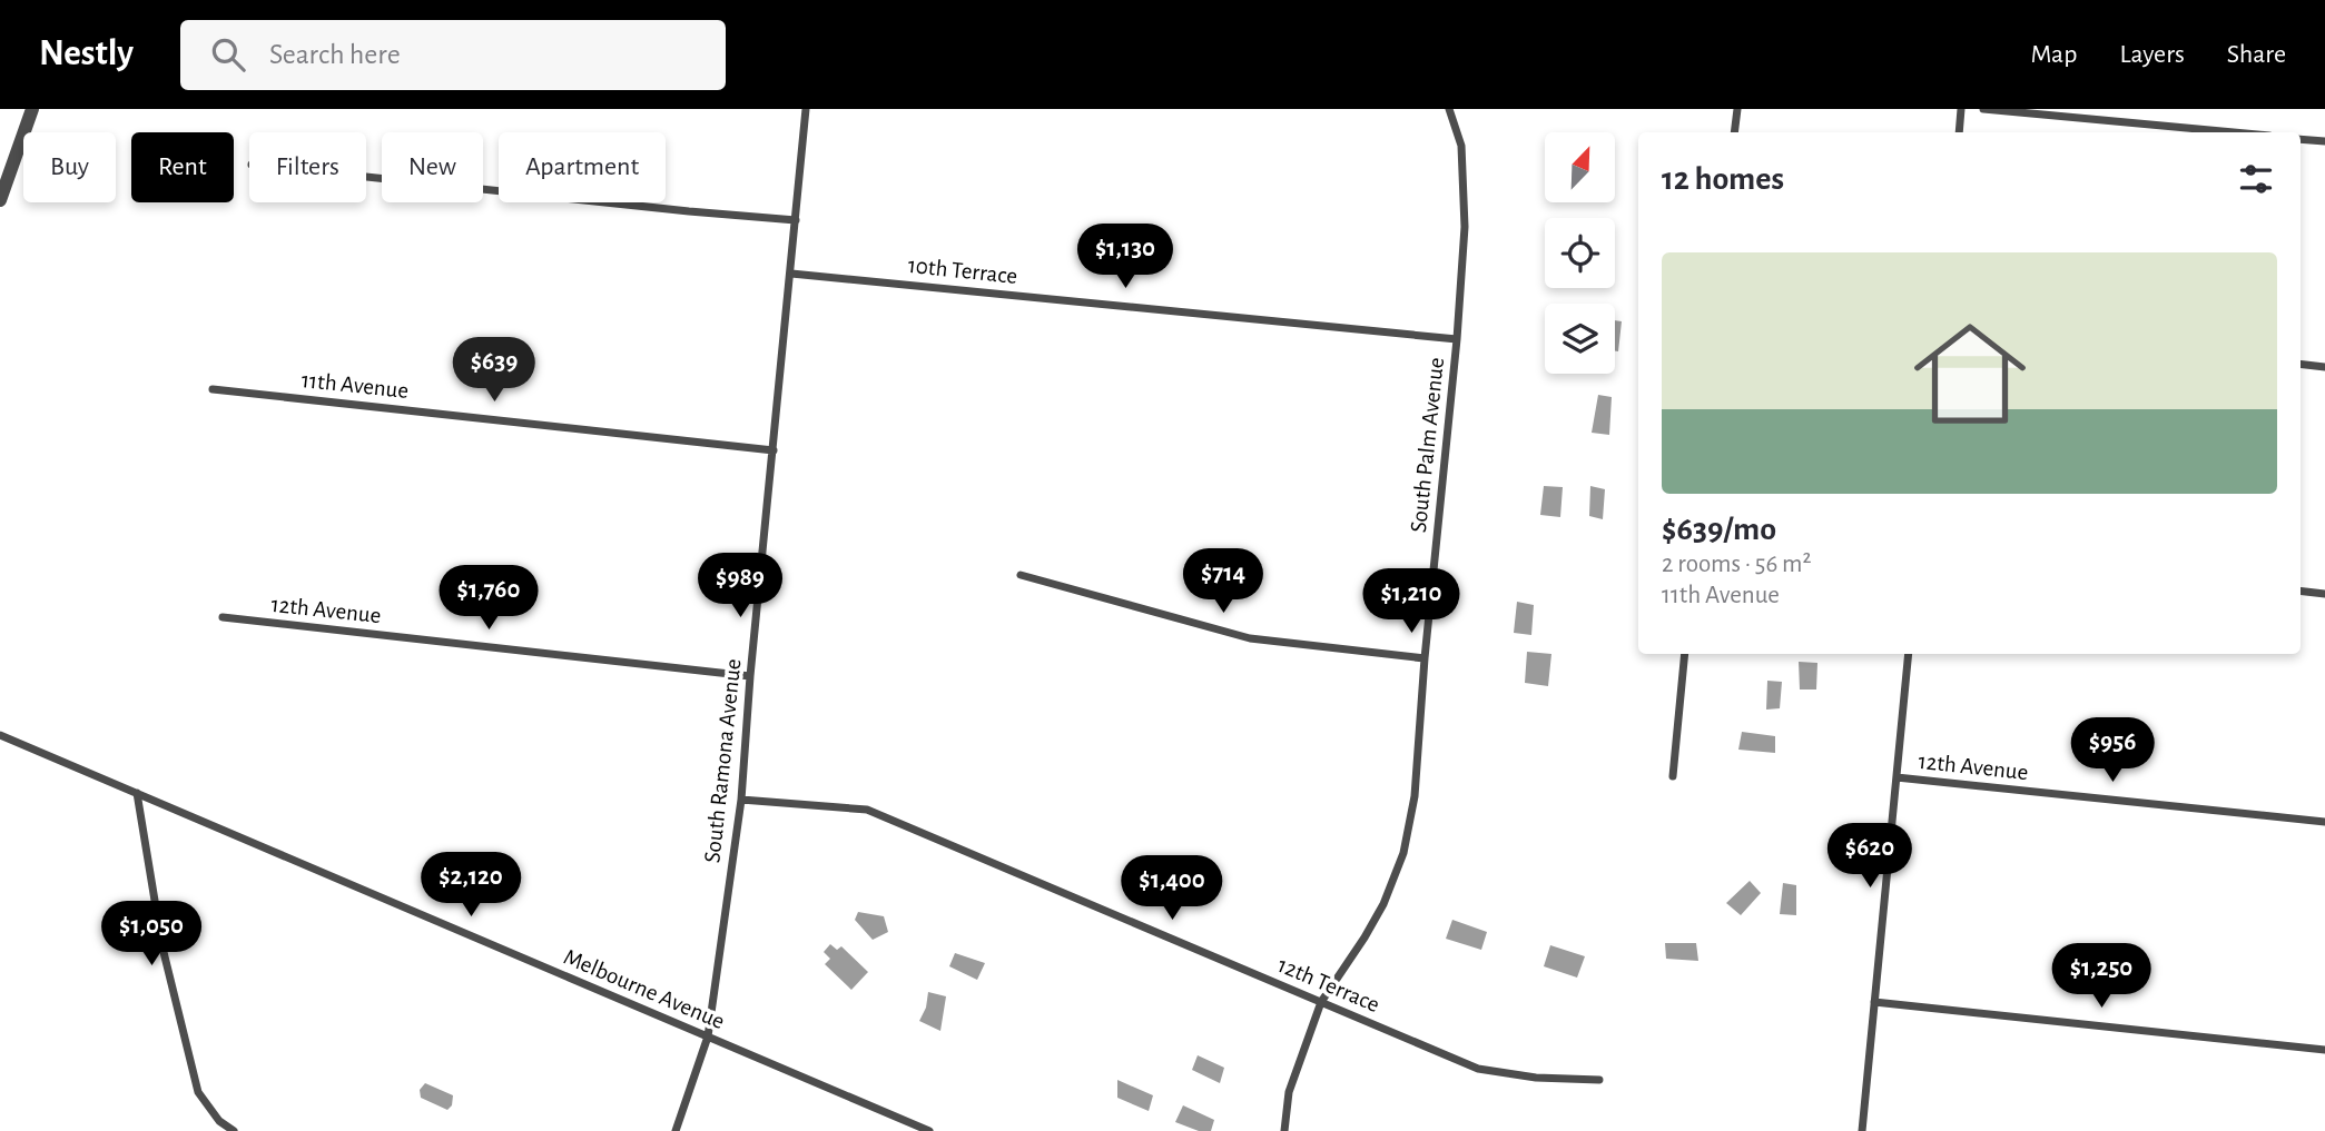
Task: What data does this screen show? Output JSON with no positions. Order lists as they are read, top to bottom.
{
  "streets": {
    "street": [
      "10th Terrace",
      "11th Avenue",
      "South Palm Avenue",
      "12th Avenue",
      "South Ramona Avenue",
      "12th Terrace",
      "Melbourne Avenue"
    ]
  },
  "crossings": [
    ["10th Terrace", "South Palm Avenue"],
    ["10th Terrace", "South Ramona Avenue"],
    ["11th Avenue", "South Ramona Avenue"],
    ["South Palm Avenue", "12th Terrace"],
    ["12th Avenue", "South Ramona Avenue"],
    ["South Ramona Avenue", "12th Terrace"],
    ["South Ramona Avenue", "Melbourne Avenue"]
  ],
  "north": "top right",
  "page": {
    "header": "Nestly",
    "search": "Search here",
    "nav": ["Map", "Layers", "Share"],
    "chip": [
      "Buy",
      "Rent",
      "Filters",
      "New",
      "Apartment"
    ],
    "heading": "12 homes",
    "price": [
      "$1,130",
      "$639",
      "$714",
      "$989",
      "$1,760",
      "$1,210",
      "$956",
      "$620",
      "$2,120",
      "$1,400",
      "$1,050",
      "$1,250"
    ],
    "list": [
      {
        "name": "$639/mo",
        "note": "2 rooms · 56 m² · 11th Avenue"
      }
    ]
  }
}
